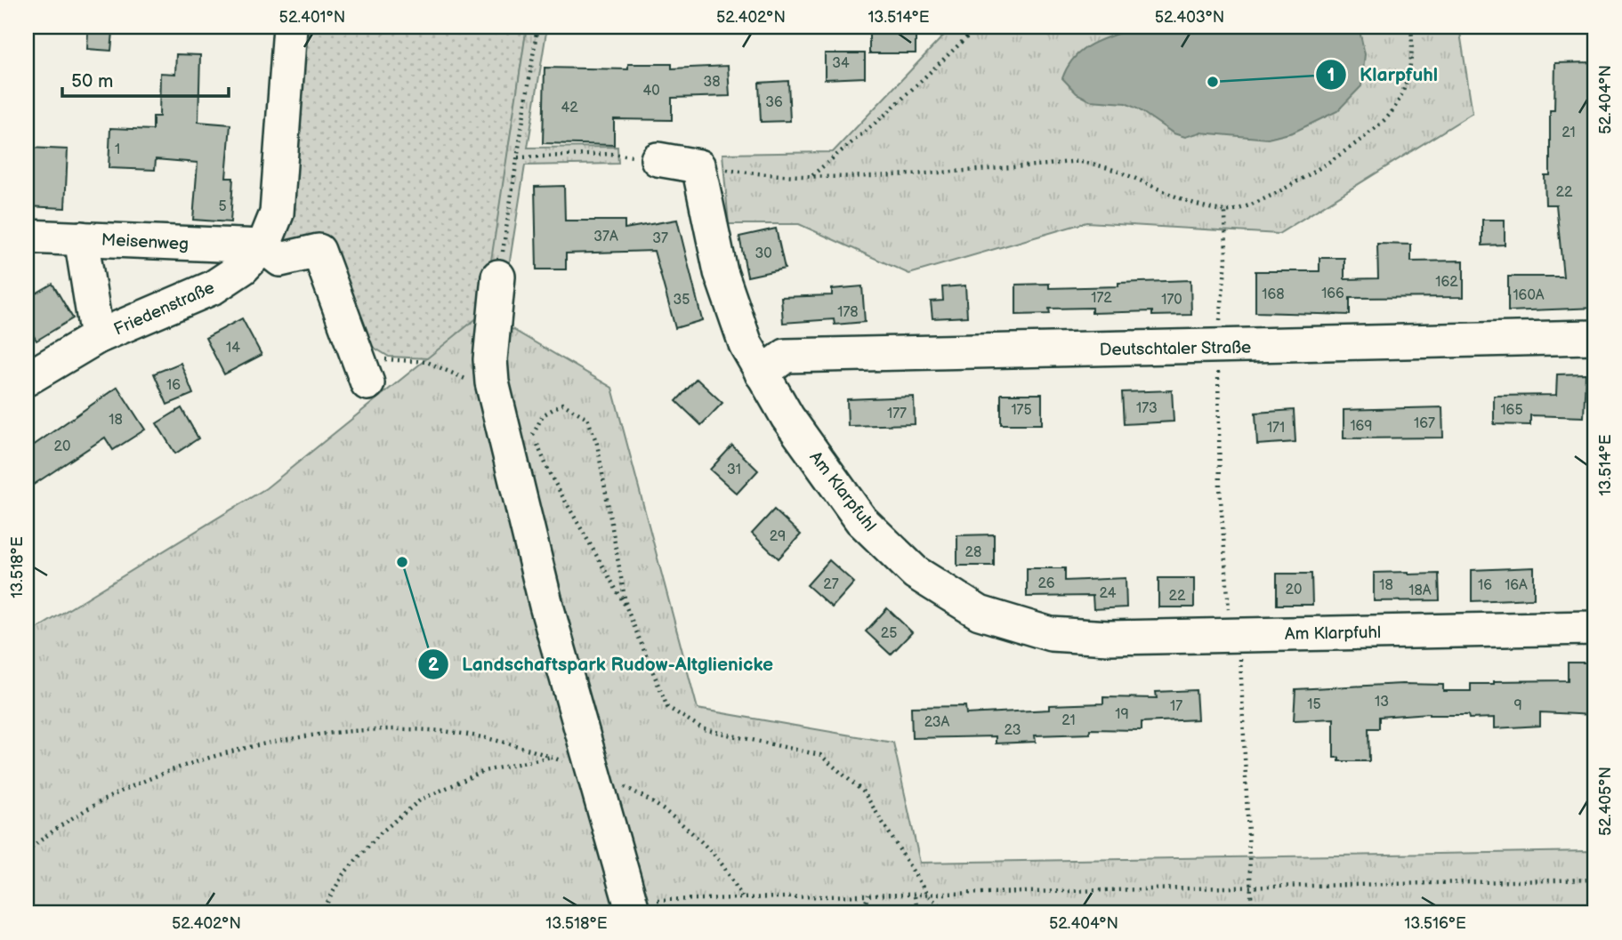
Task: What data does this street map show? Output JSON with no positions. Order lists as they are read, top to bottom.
{
  "streets": {
    "street": [
      "Meisenweg",
      "Friedenstraße",
      "Deutschtaler Straße",
      "Am Klarpfuhl"
    ]
  },
  "crossings": [
    ["Meisenweg", "Friedenstraße"],
    ["Deutschtaler Straße", "Am Klarpfuhl"]
  ],
  "places": ["Klarpfuhl", "Landschaftspark Rudow-Altglienicke"],
  "house_numbers": [
    "34",
    "38",
    "40",
    "36",
    "42",
    "21",
    "1",
    "22",
    "5",
    "37A",
    "37",
    "30",
    "162",
    "166",
    "168",
    "160A",
    "172",
    "35",
    "170",
    "178",
    "14",
    "16",
    "173",
    "175",
    "165",
    "177",
    "18",
    "167",
    "169",
    "171",
    "20",
    "31",
    "29",
    "28",
    "26",
    "27",
    "18",
    "16",
    "16A",
    "20",
    "18A",
    "24",
    "22",
    "25",
    "13",
    "15",
    "9",
    "17",
    "19",
    "21",
    "23A",
    "23"
  ],
  "scale_bar": "50 m",
  "coordinates": [
    "52.401°N",
    "52.402°N",
    "13.514°E",
    "52.403°N",
    "52.404°N",
    "13.518°E",
    "52.405°N",
    "13.516°E"
  ]
}
